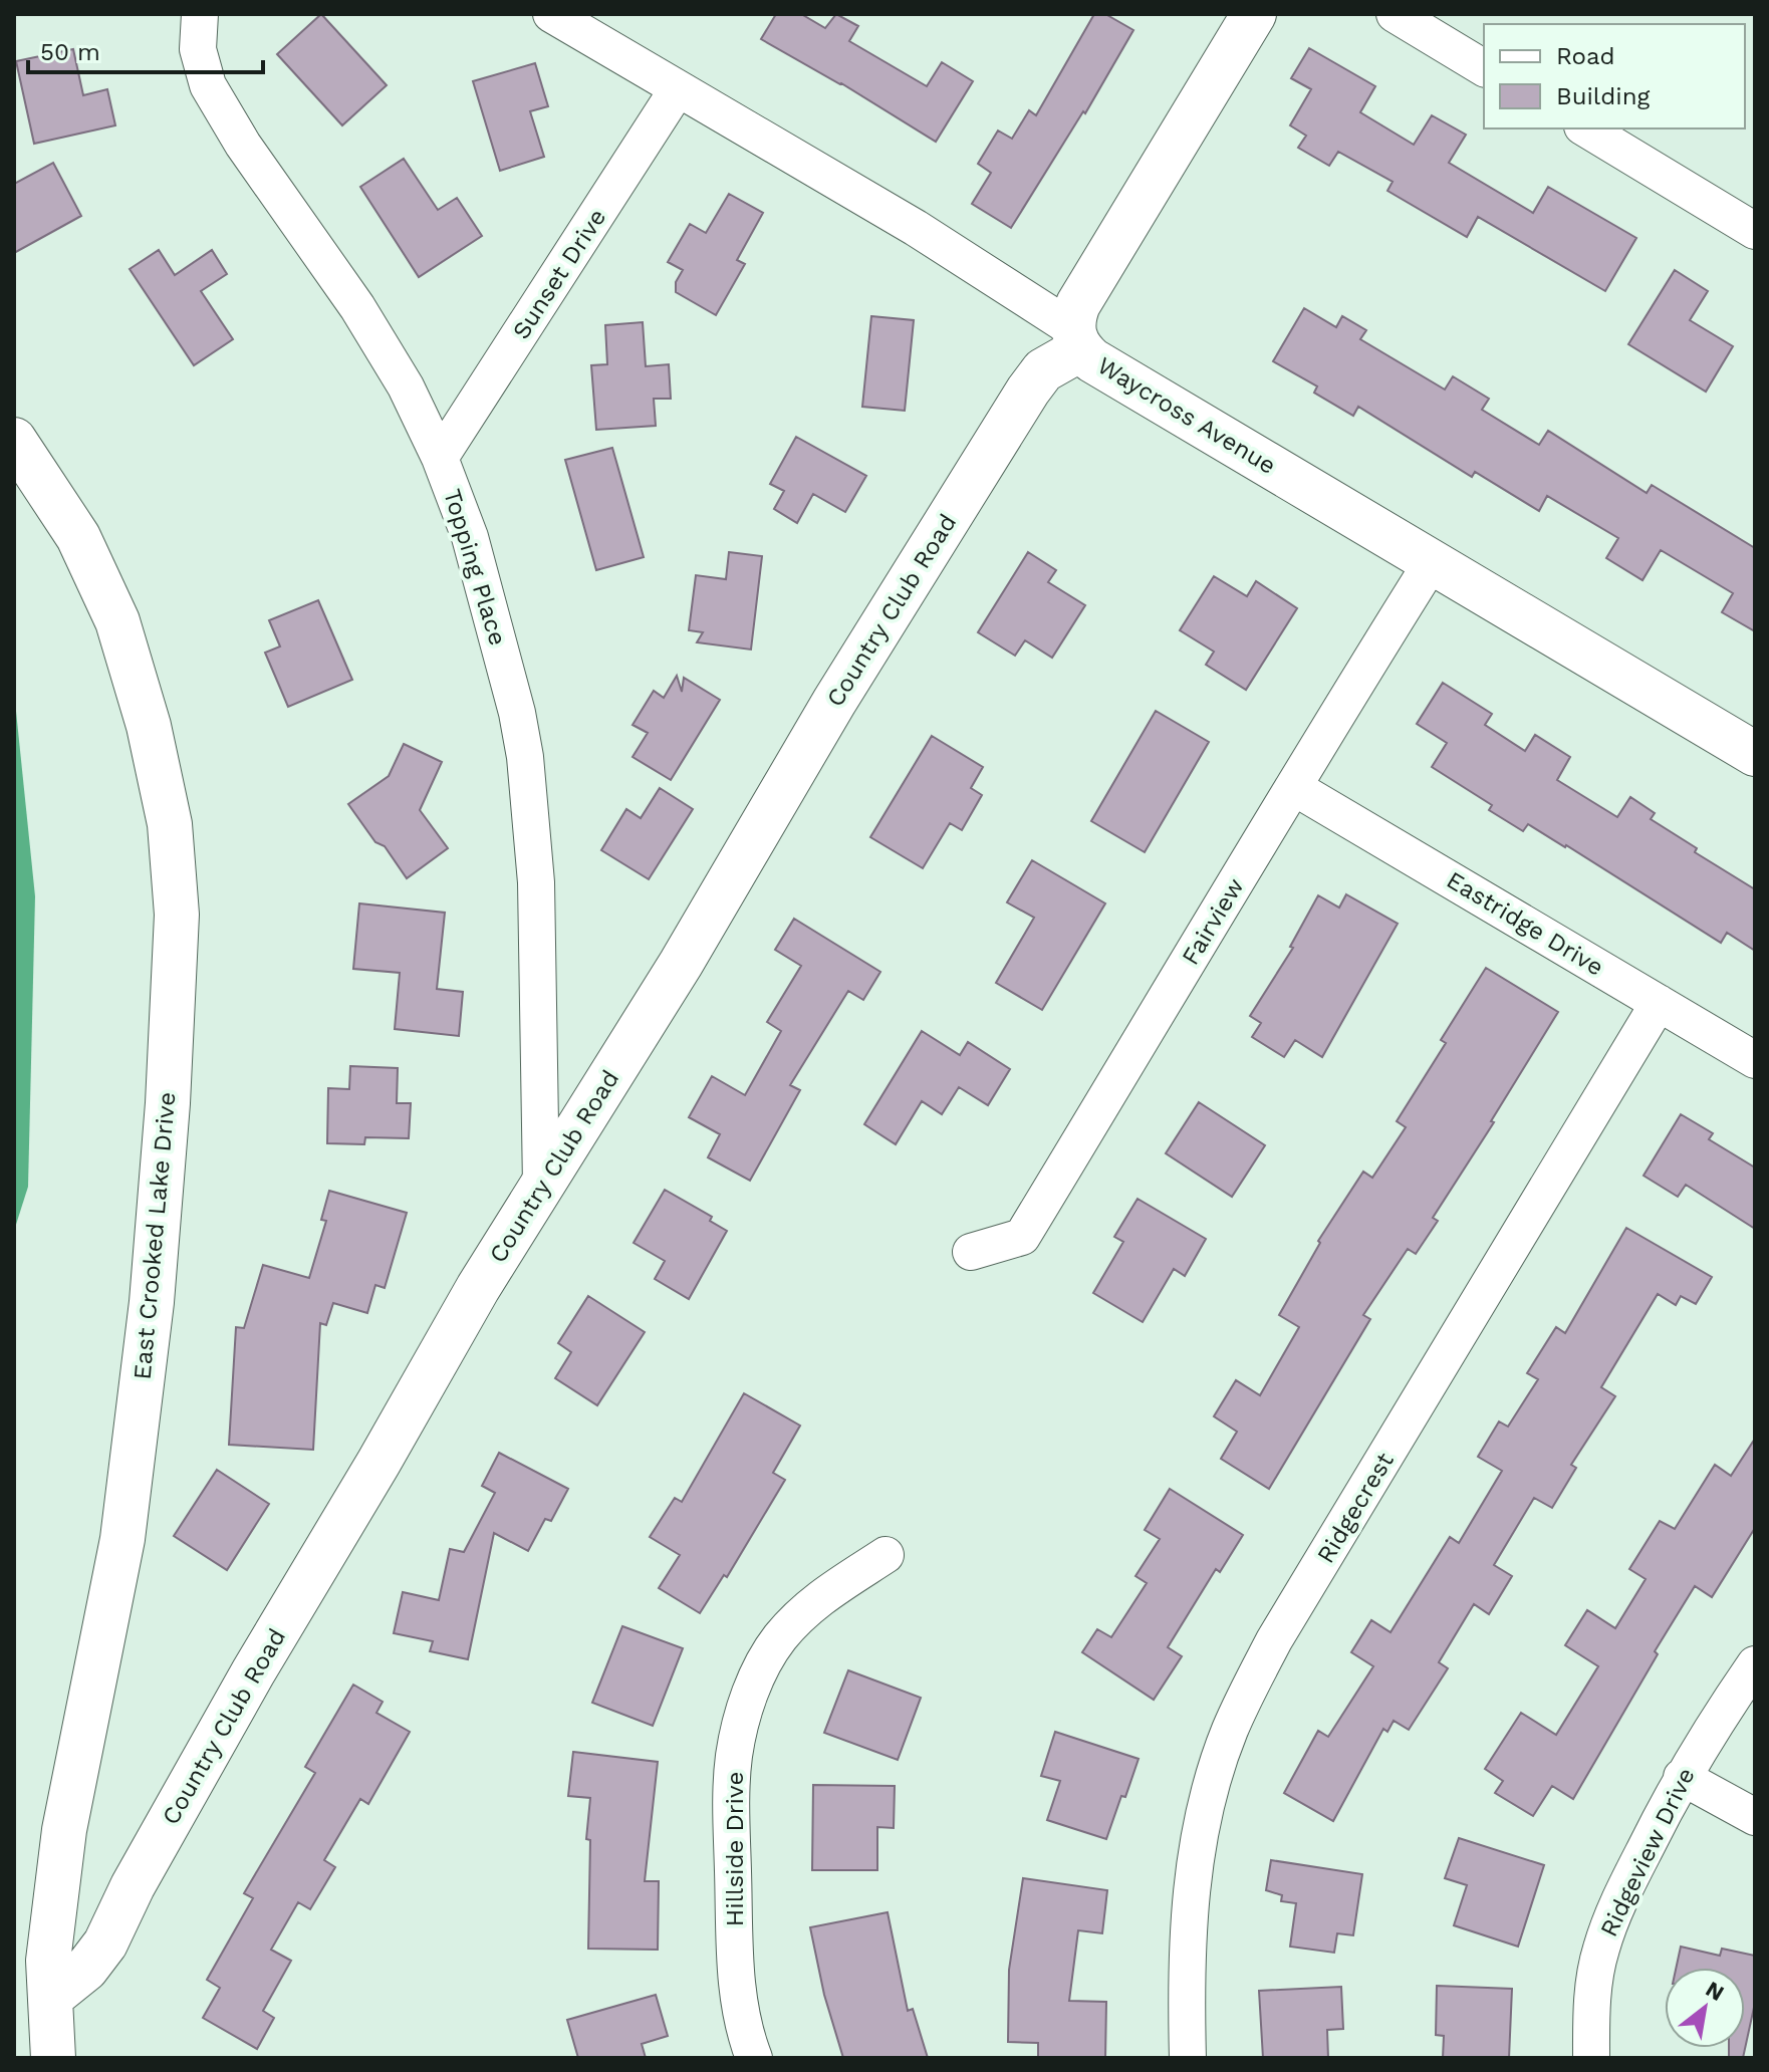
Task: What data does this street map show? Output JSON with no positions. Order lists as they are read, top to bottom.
{
  "streets": {
    "street": [
      "Sunset Drive",
      "Waycross Avenue",
      "Topping Place",
      "Country Club Road",
      "Fairview",
      "Eastridge Drive",
      "East Crooked Lake Drive",
      "Ridgecrest",
      "Hillside Drive",
      "Ridgeview Drive"
    ]
  },
  "crossings": [
    ["Sunset Drive", "Waycross Avenue"],
    ["Sunset Drive", "Topping Place"],
    ["Waycross Avenue", "Country Club Road"],
    ["Waycross Avenue", "Fairview"],
    ["Topping Place", "Country Club Road"],
    ["Country Club Road", "East Crooked Lake Drive"],
    ["Fairview", "Eastridge Drive"],
    ["Eastridge Drive", "Ridgecrest"]
  ],
  "legend": ["Road", "Building"],
  "scale_bar": "50 m",
  "north": "top right"
}
